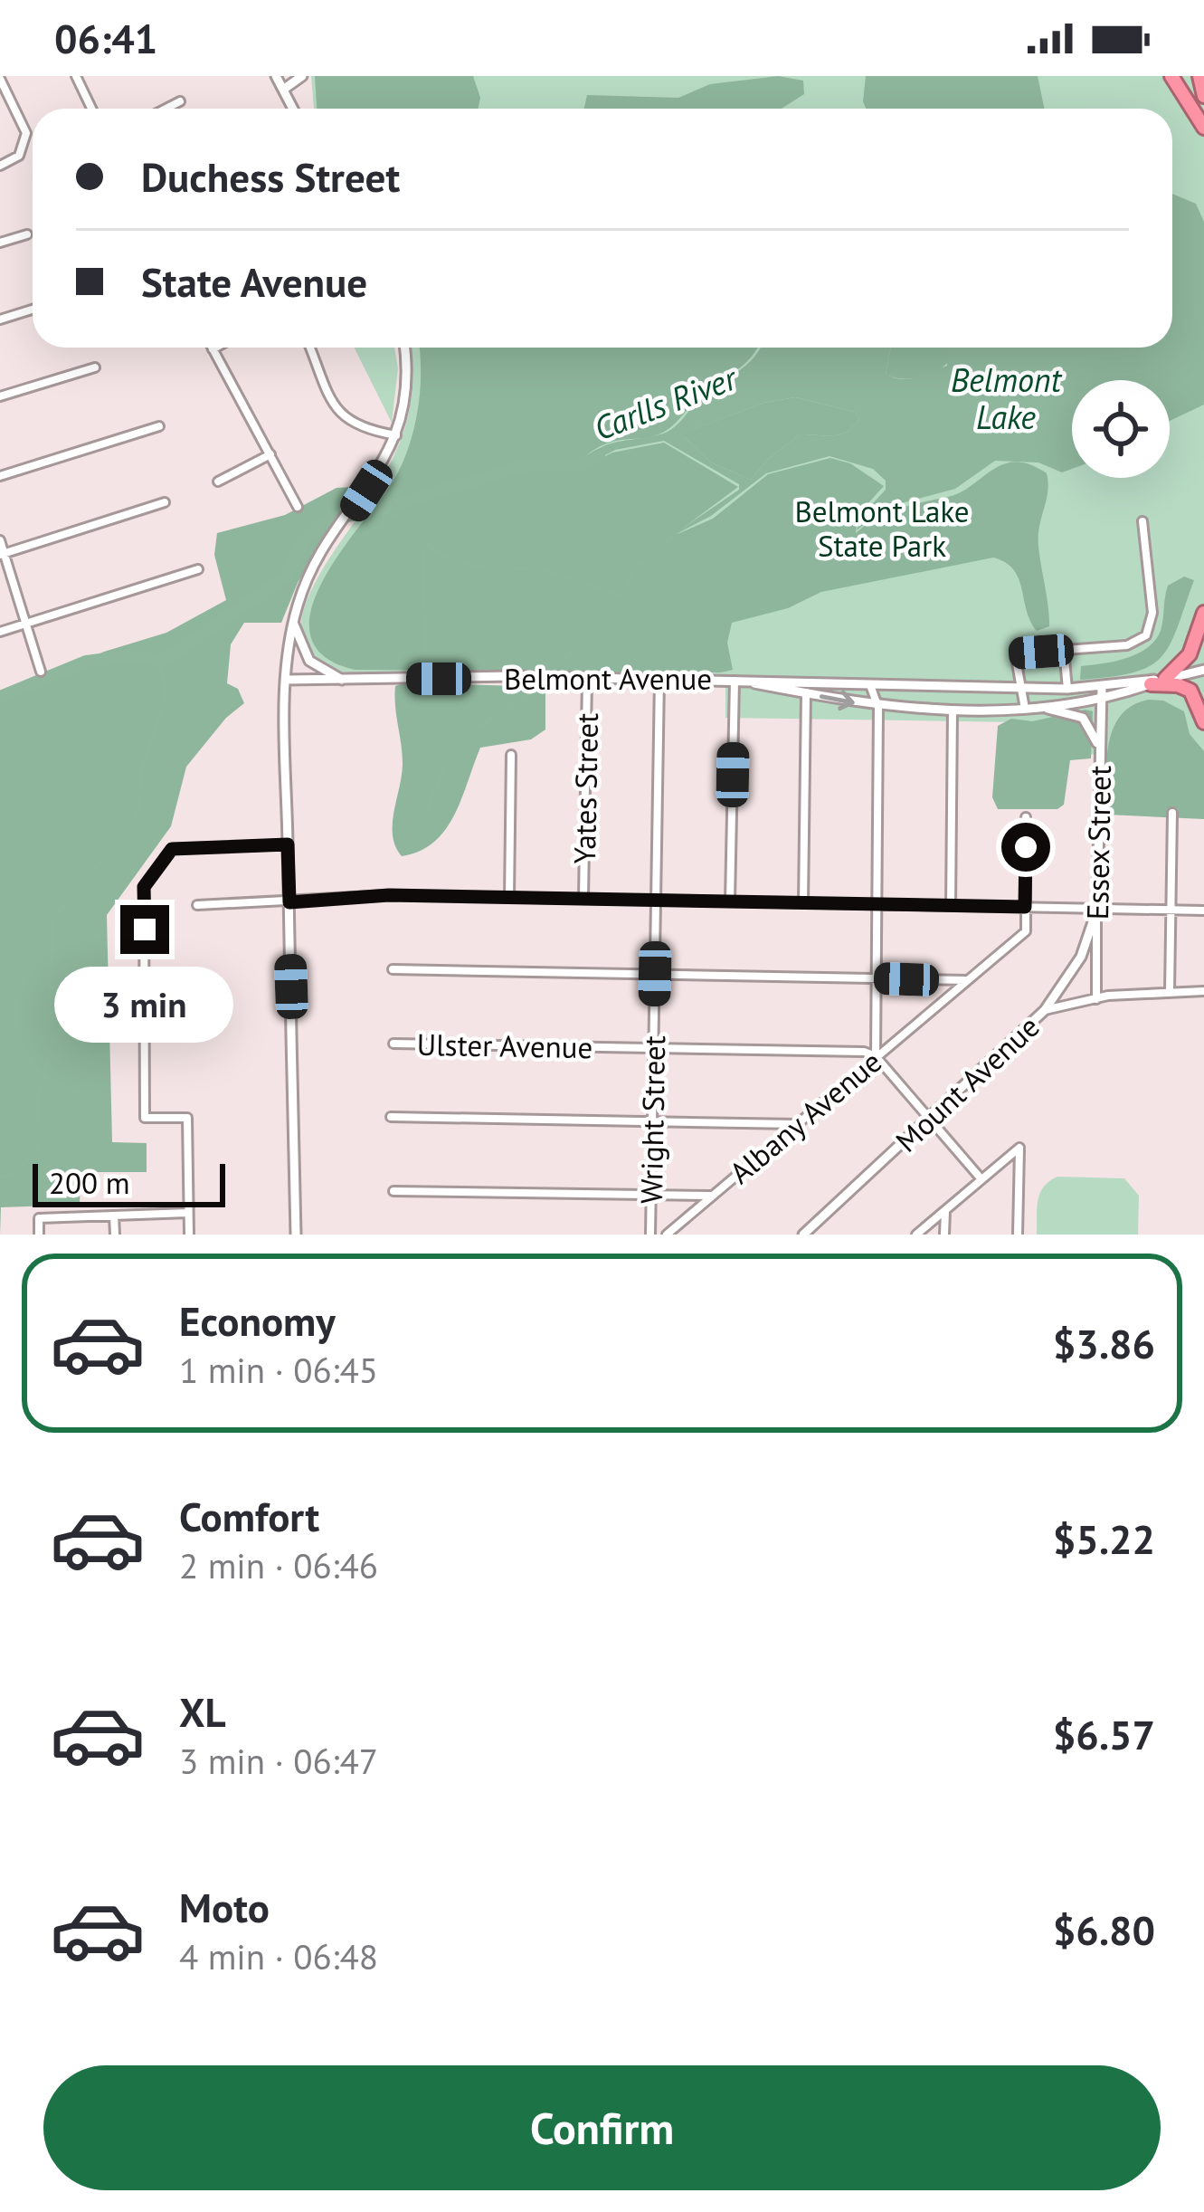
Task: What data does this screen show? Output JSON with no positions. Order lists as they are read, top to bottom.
{
  "streets": {
    "street": [
      "Belmont Avenue",
      "Yates Street",
      "Essex Street",
      "Ulster Avenue",
      "Mount Avenue",
      "Albany Avenue",
      "Wright Street"
    ]
  },
  "crossings": [
    ["Belmont Avenue", "Yates Street"],
    ["Belmont Avenue", "Essex Street"],
    ["Belmont Avenue", "Wright Street"],
    ["Essex Street", "Mount Avenue"],
    ["Ulster Avenue", "Albany Avenue"],
    ["Ulster Avenue", "Wright Street"]
  ],
  "water": ["Belmont Lake", "Carlls River"],
  "parks": ["Belmont Lake State Park"],
  "scale_bar": "200 m",
  "page": {
    "status": "06:41",
    "banner": ["Duchess Street", "State Avenue"],
    "bubble": "3 min",
    "scale": "200 m",
    "list": [
      {
        "name": "Economy",
        "note": "1 min · 06:45",
        "value": "$3.86"
      },
      {
        "name": "Comfort",
        "note": "2 min · 06:46",
        "value": "$5.22"
      },
      {
        "name": "XL",
        "note": "3 min · 06:47",
        "value": "$6.57"
      },
      {
        "name": "Moto",
        "note": "4 min · 06:48",
        "value": "$6.80"
      }
    ],
    "buttons": "Confirm"
  }
}
